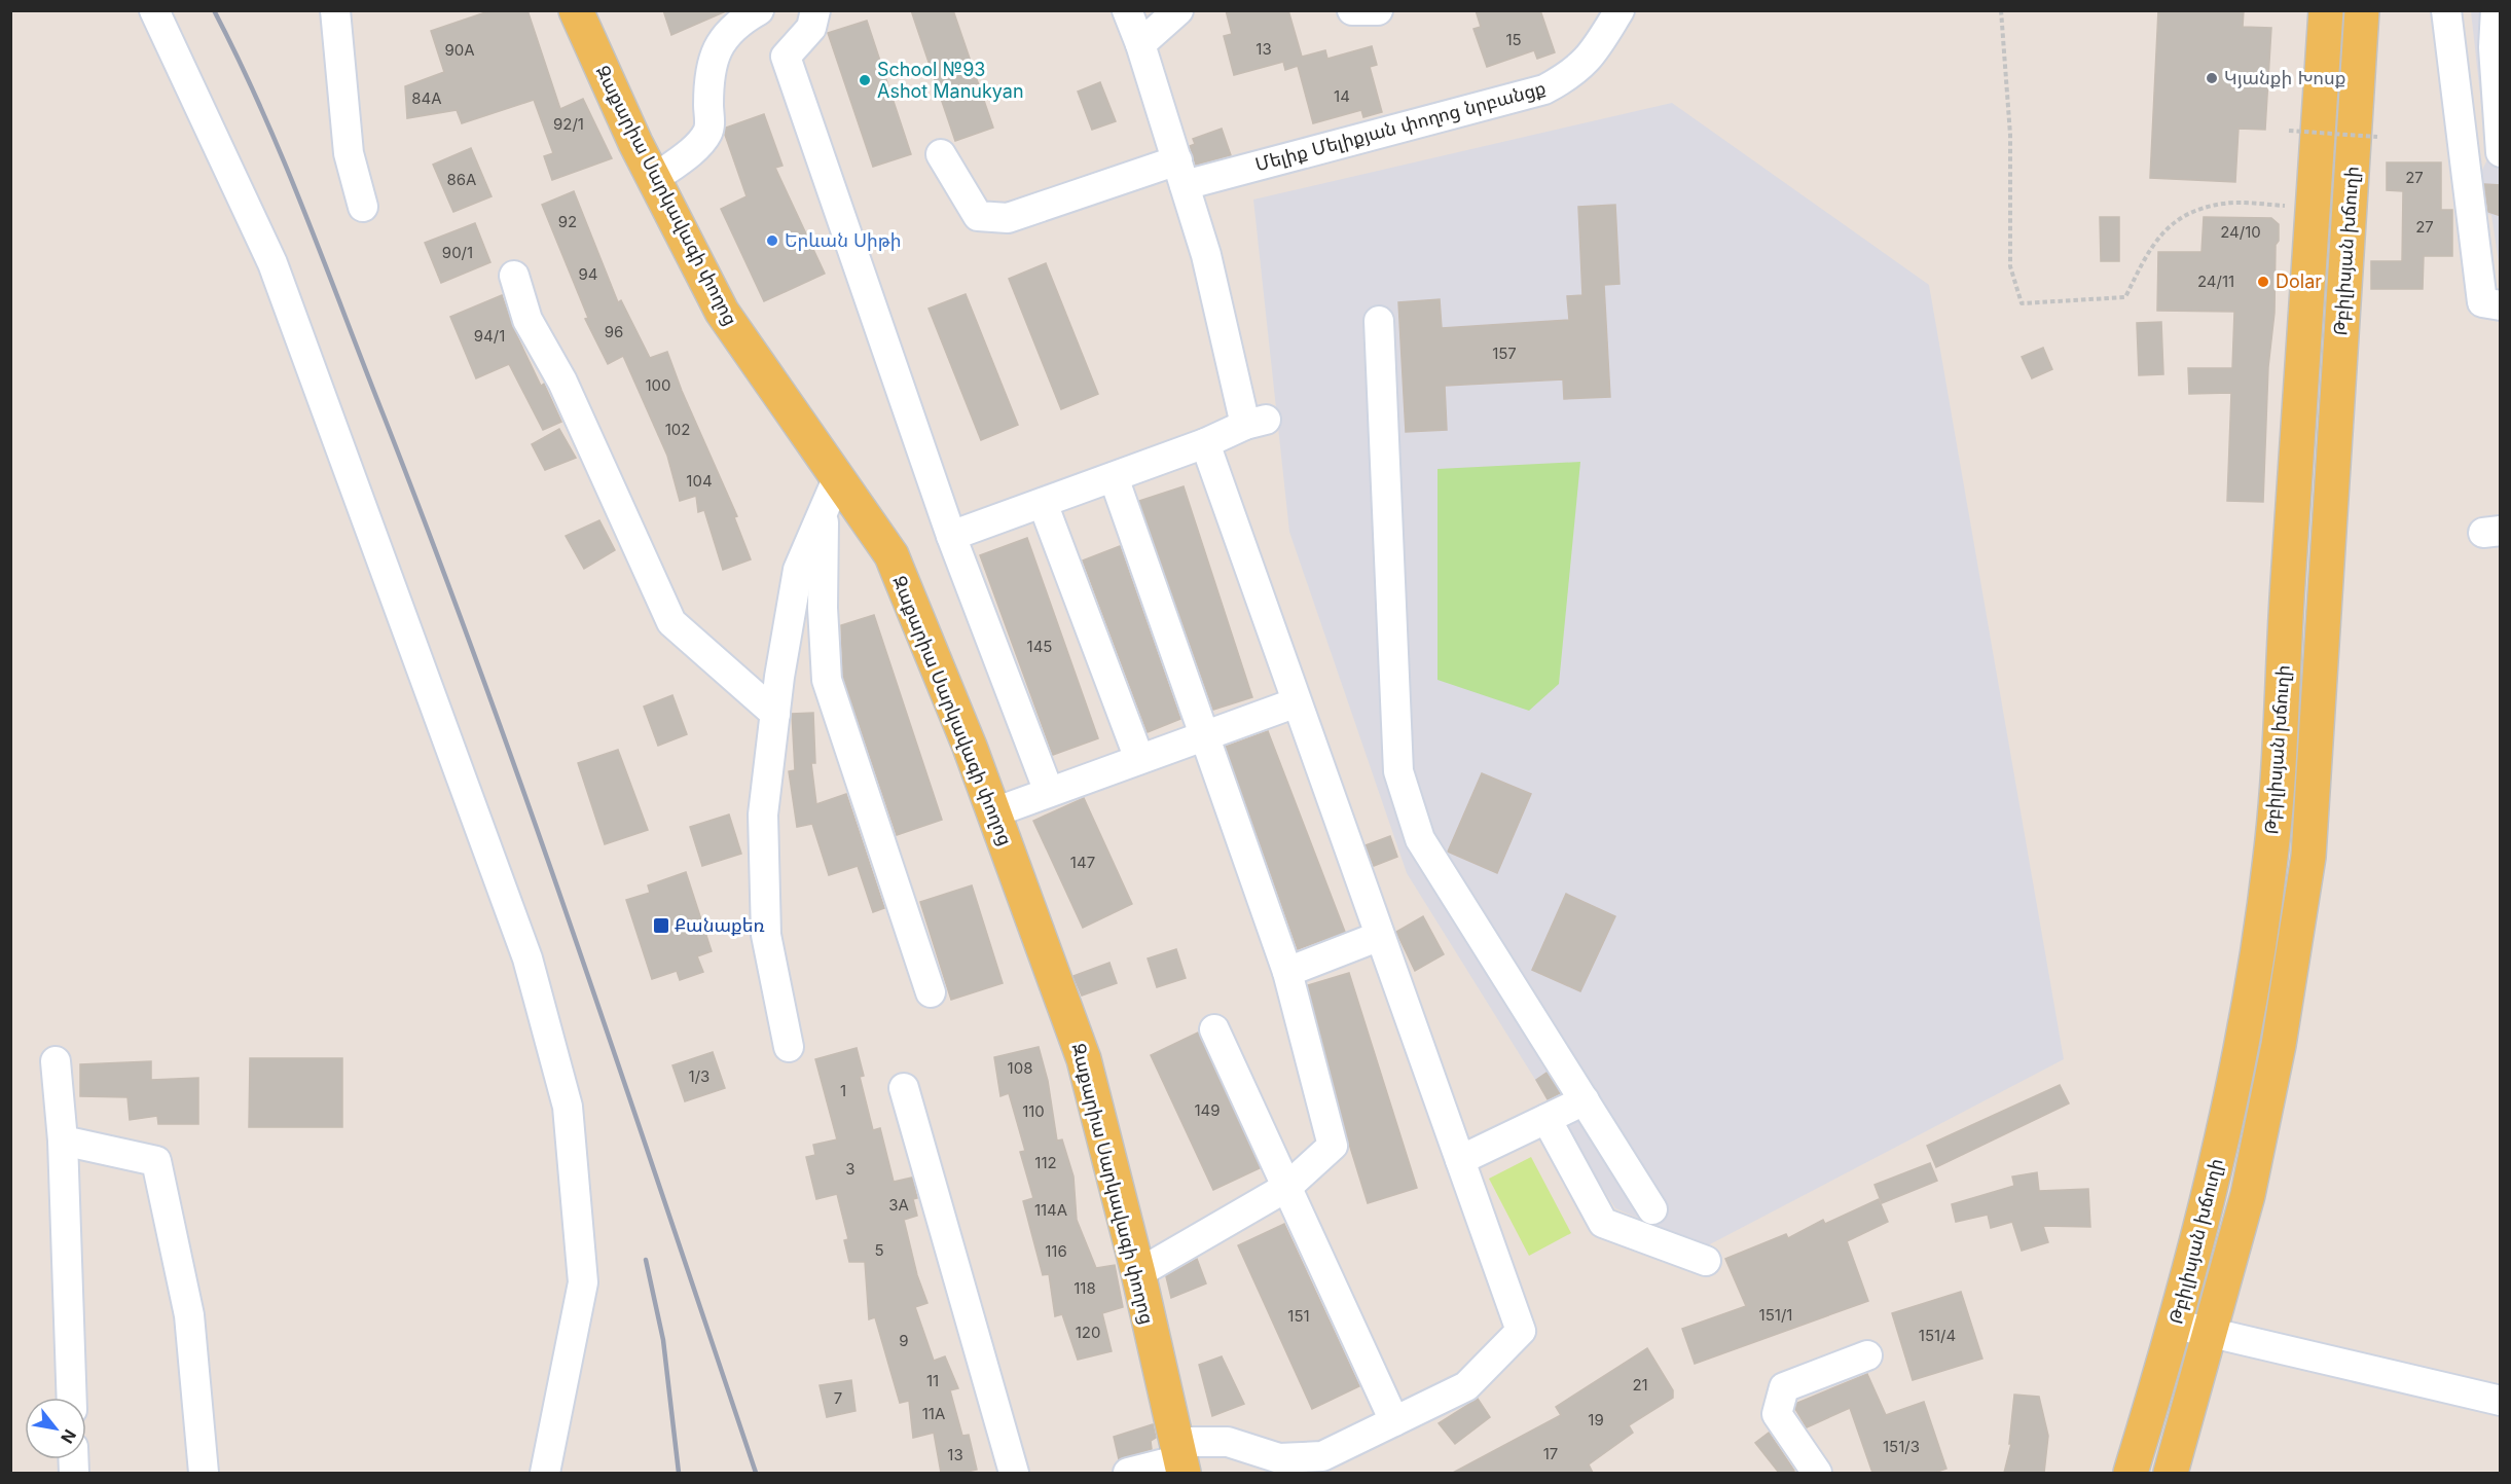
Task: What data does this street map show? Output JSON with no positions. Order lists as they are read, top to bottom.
{
  "streets": {
    "main road": ["Զաքարիա Սարկավագի փողոց", "Թբիլիսյան խճուղի"],
    "street": ["Մելիք Մելիքյան փողոց նրբանցք"]
  },
  "places": {
    "other": [
      "Կյանքի Խոսք",
      "School №93 Ashot Manukyan",
      "Երևան Սիթի",
      "Dolar"
    ],
    "transit": ["Քանաքեռ"]
  },
  "house_numbers": [
    "15",
    "13",
    "90A",
    "14",
    "84A",
    "92/1",
    "27",
    "86A",
    "92",
    "27",
    "24/10",
    "90/1",
    "94",
    "24/11",
    "96",
    "94/1",
    "157",
    "100",
    "102",
    "104",
    "145",
    "147",
    "108",
    "1/3",
    "1",
    "149",
    "110",
    "112",
    "3",
    "3A",
    "114A",
    "5",
    "116",
    "118",
    "151/1",
    "151",
    "120",
    "151/4",
    "9",
    "11",
    "21",
    "7",
    "11A",
    "19",
    "151/3",
    "17",
    "13"
  ],
  "north": "bottom right"
}
